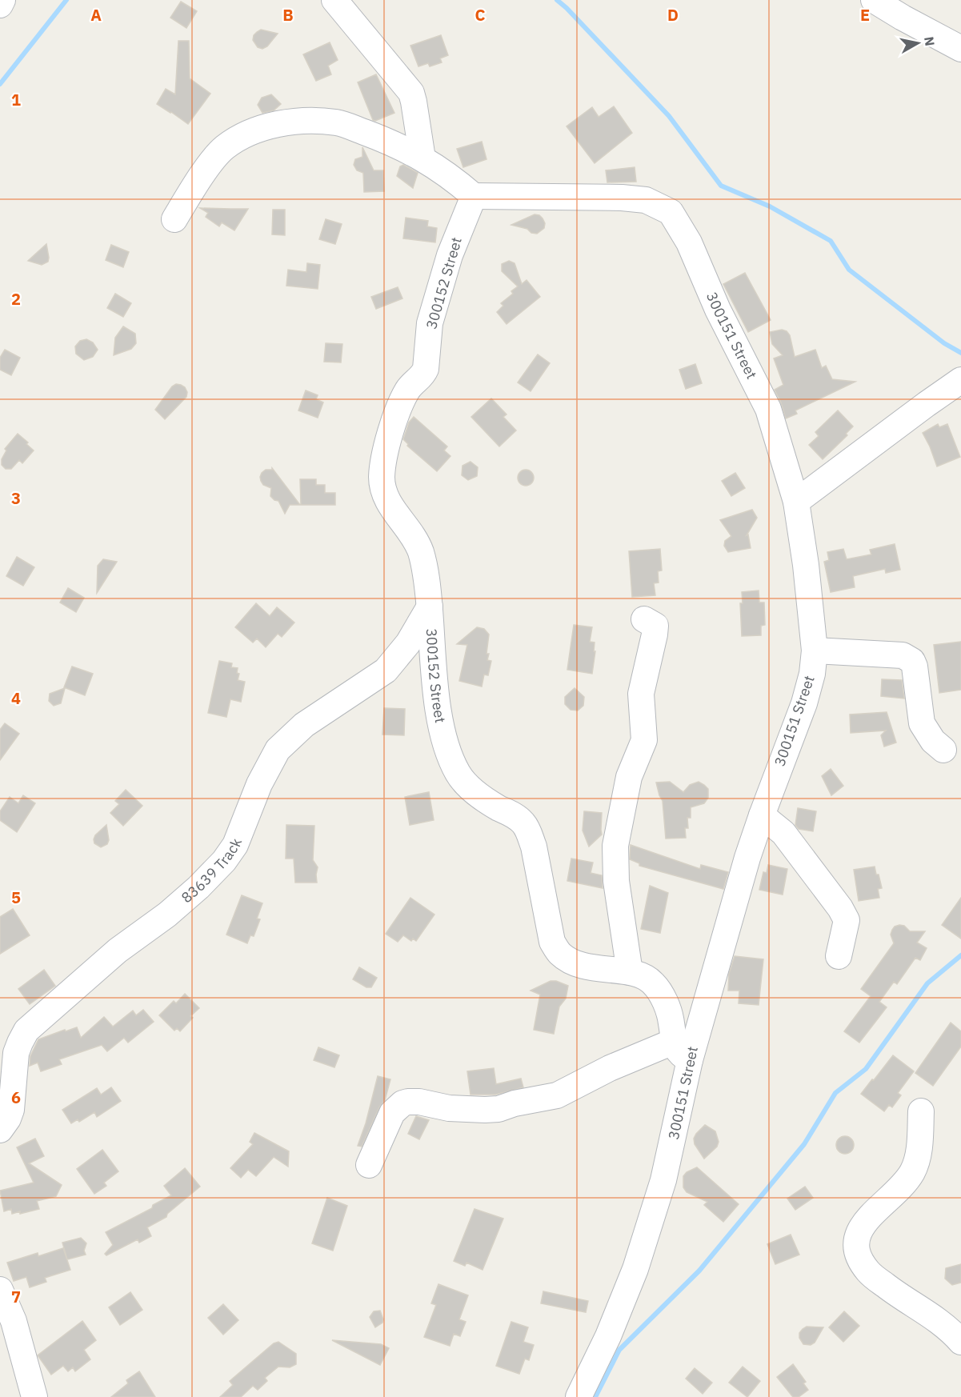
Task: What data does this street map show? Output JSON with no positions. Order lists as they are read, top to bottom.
{
  "streets": {
    "street": ["300152 Street", "300151 Street", "83639 Track"]
  },
  "crossings": [
    ["300152 Street", "300151 Street"],
    ["300152 Street", "83639 Track"]
  ],
  "north": "right",
  "grid": {
    "columns": [
      "A",
      "B",
      "C",
      "D",
      "E"
    ],
    "rows": [
      "1",
      "2",
      "3",
      "4",
      "5",
      "6",
      "7"
    ]
  }
}
